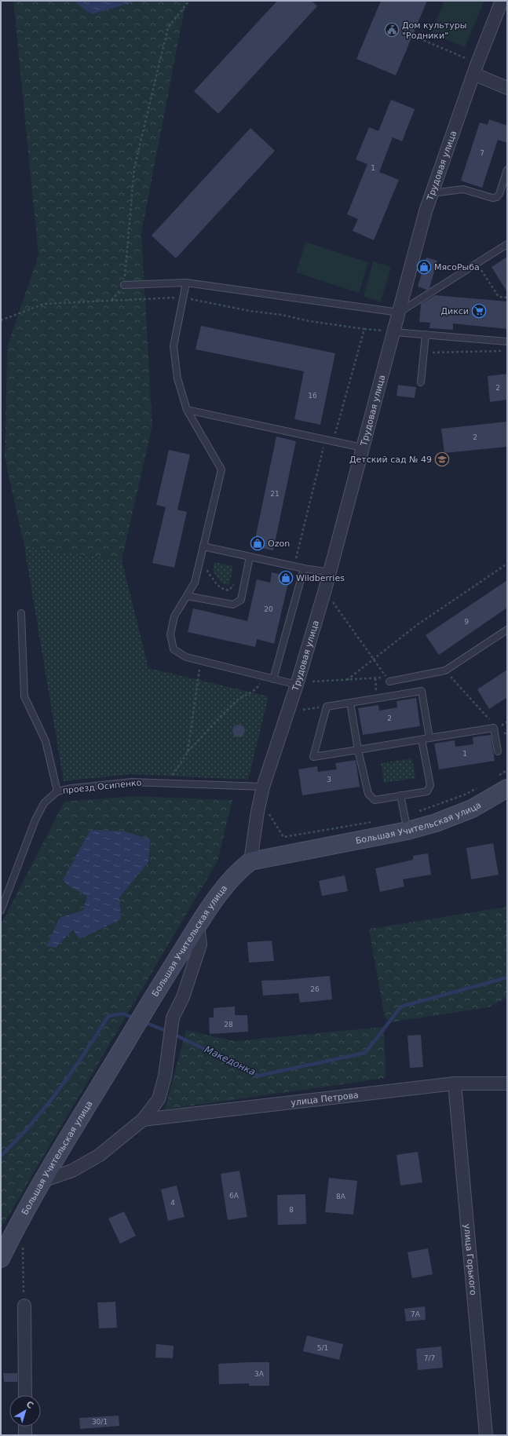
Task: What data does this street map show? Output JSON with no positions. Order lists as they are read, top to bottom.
{
  "streets": {
    "main road": ["Большая Учительская улица"],
    "street": ["Трудовая улица", "улица Петрова", "улица Горького"],
    "lane": ["проезд Осипенко"]
  },
  "crossings": [
    ["Трудовая улица", "проезд Осипенко"],
    ["Трудовая улица", "Большая Учительская улица"],
    ["улица Петрова", "улица Горького"]
  ],
  "water": ["Македонка"],
  "places": {
    "public building": ["Дом культуры \"Родники\""],
    "shop": ["МясоРыба", "Ozon", "Wildberries"],
    "supermarket": ["Дикси"],
    "school or university": ["Детский сад № 49"]
  },
  "house_numbers": [
    "7",
    "1",
    "2",
    "16",
    "2",
    "21",
    "20",
    "9",
    "2",
    "1",
    "3",
    "26",
    "28",
    "6А",
    "8А",
    "4",
    "8",
    "7А",
    "5/1",
    "7/7",
    "3А",
    "30/1"
  ],
  "north": "top right"
}
